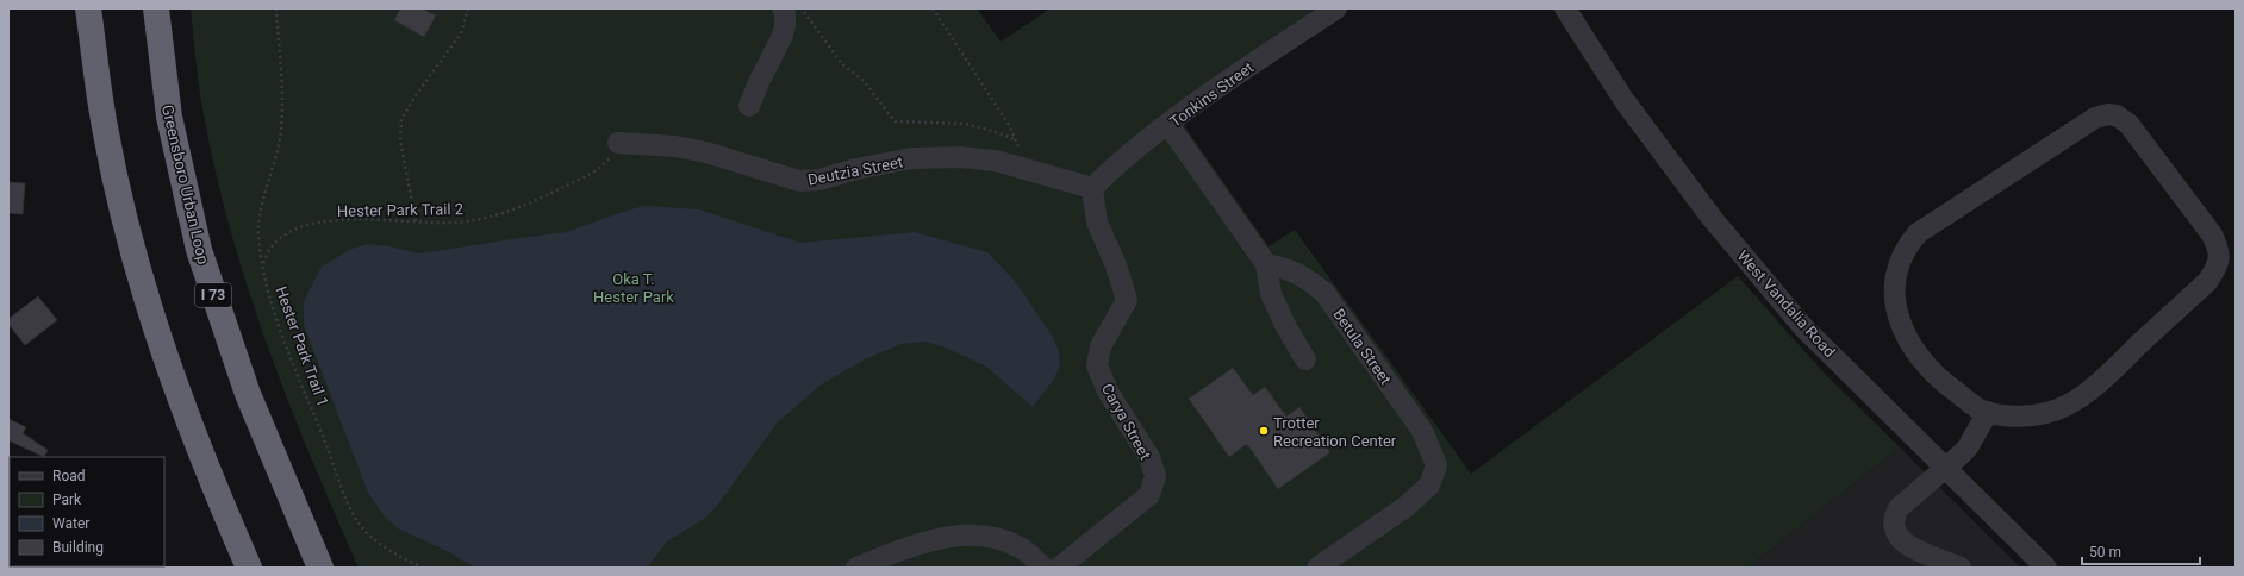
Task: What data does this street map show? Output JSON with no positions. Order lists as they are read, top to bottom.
{
  "streets": {
    "highway": ["Greensboro Urban Loop", "I 73"],
    "street": [
      "Tonkins Street",
      "Deutzia Street",
      "West Vandalia Road",
      "Betula Street",
      "Carya Street"
    ],
    "path": ["Hester Park Trail 2", "Hester Park Trail 1"]
  },
  "crossings": [
    ["Tonkins Street", "Deutzia Street"],
    ["Tonkins Street", "Carya Street"],
    ["Deutzia Street", "Hester Park Trail 2"],
    ["Deutzia Street", "Carya Street"],
    ["Hester Park Trail 2", "Hester Park Trail 1"]
  ],
  "parks": ["Oka T. Hester Park"],
  "places": ["Trotter Recreation Center"],
  "legend": [
    "Road",
    "Park",
    "Water",
    "Building"
  ],
  "scale_bar": "50 m"
}
